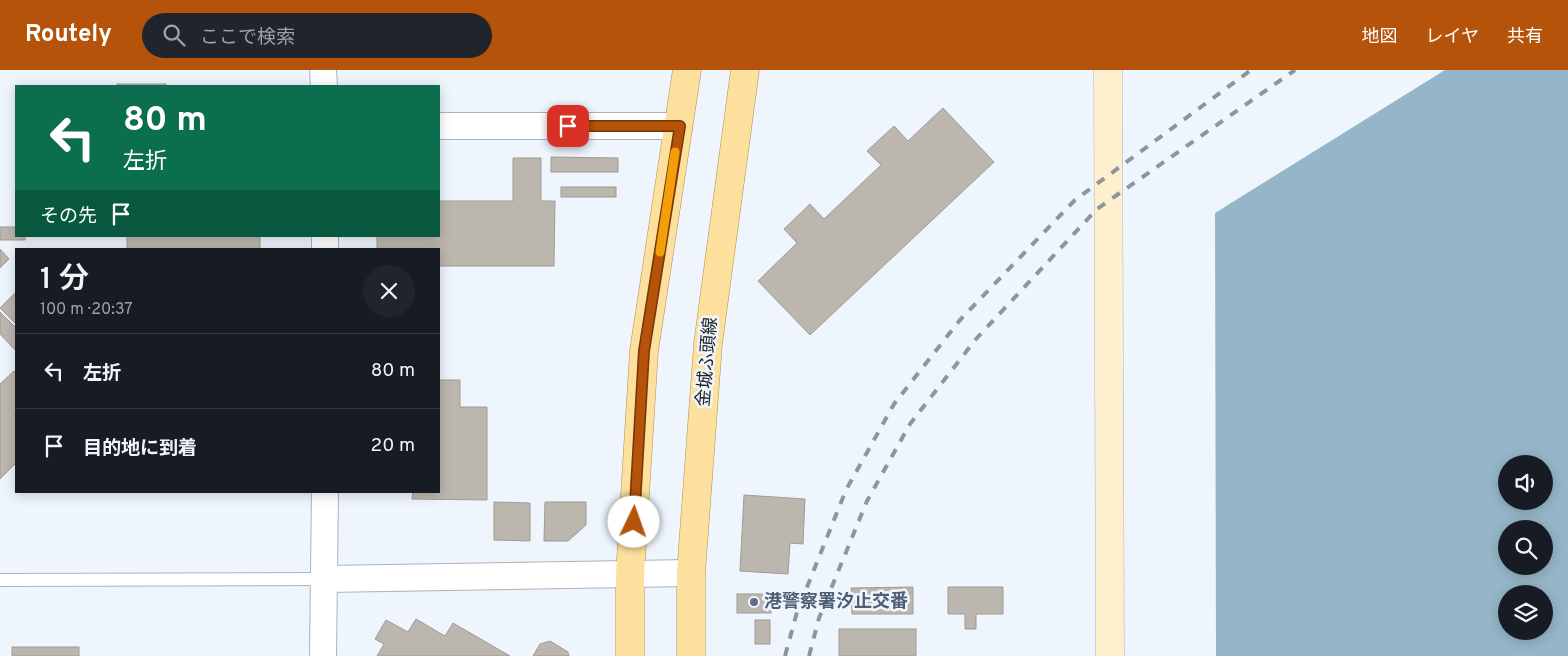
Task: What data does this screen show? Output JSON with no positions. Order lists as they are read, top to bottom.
{
  "streets": {
    "main road": ["金城ふ頭線"]
  },
  "places": ["港警察署汐止交番"],
  "page": {
    "header": "Routely",
    "search": "ここで検索",
    "nav": ["地図", "レイヤ", "共有"],
    "turn": ["80 m", "左折"],
    "then": "その先",
    "heading": ["1 分", "100 m · 20:37"],
    "list": [
      {
        "name": "左折",
        "value": "80 m"
      },
      {
        "name": "目的地に到着",
        "value": "20 m"
      }
    ]
  }
}
